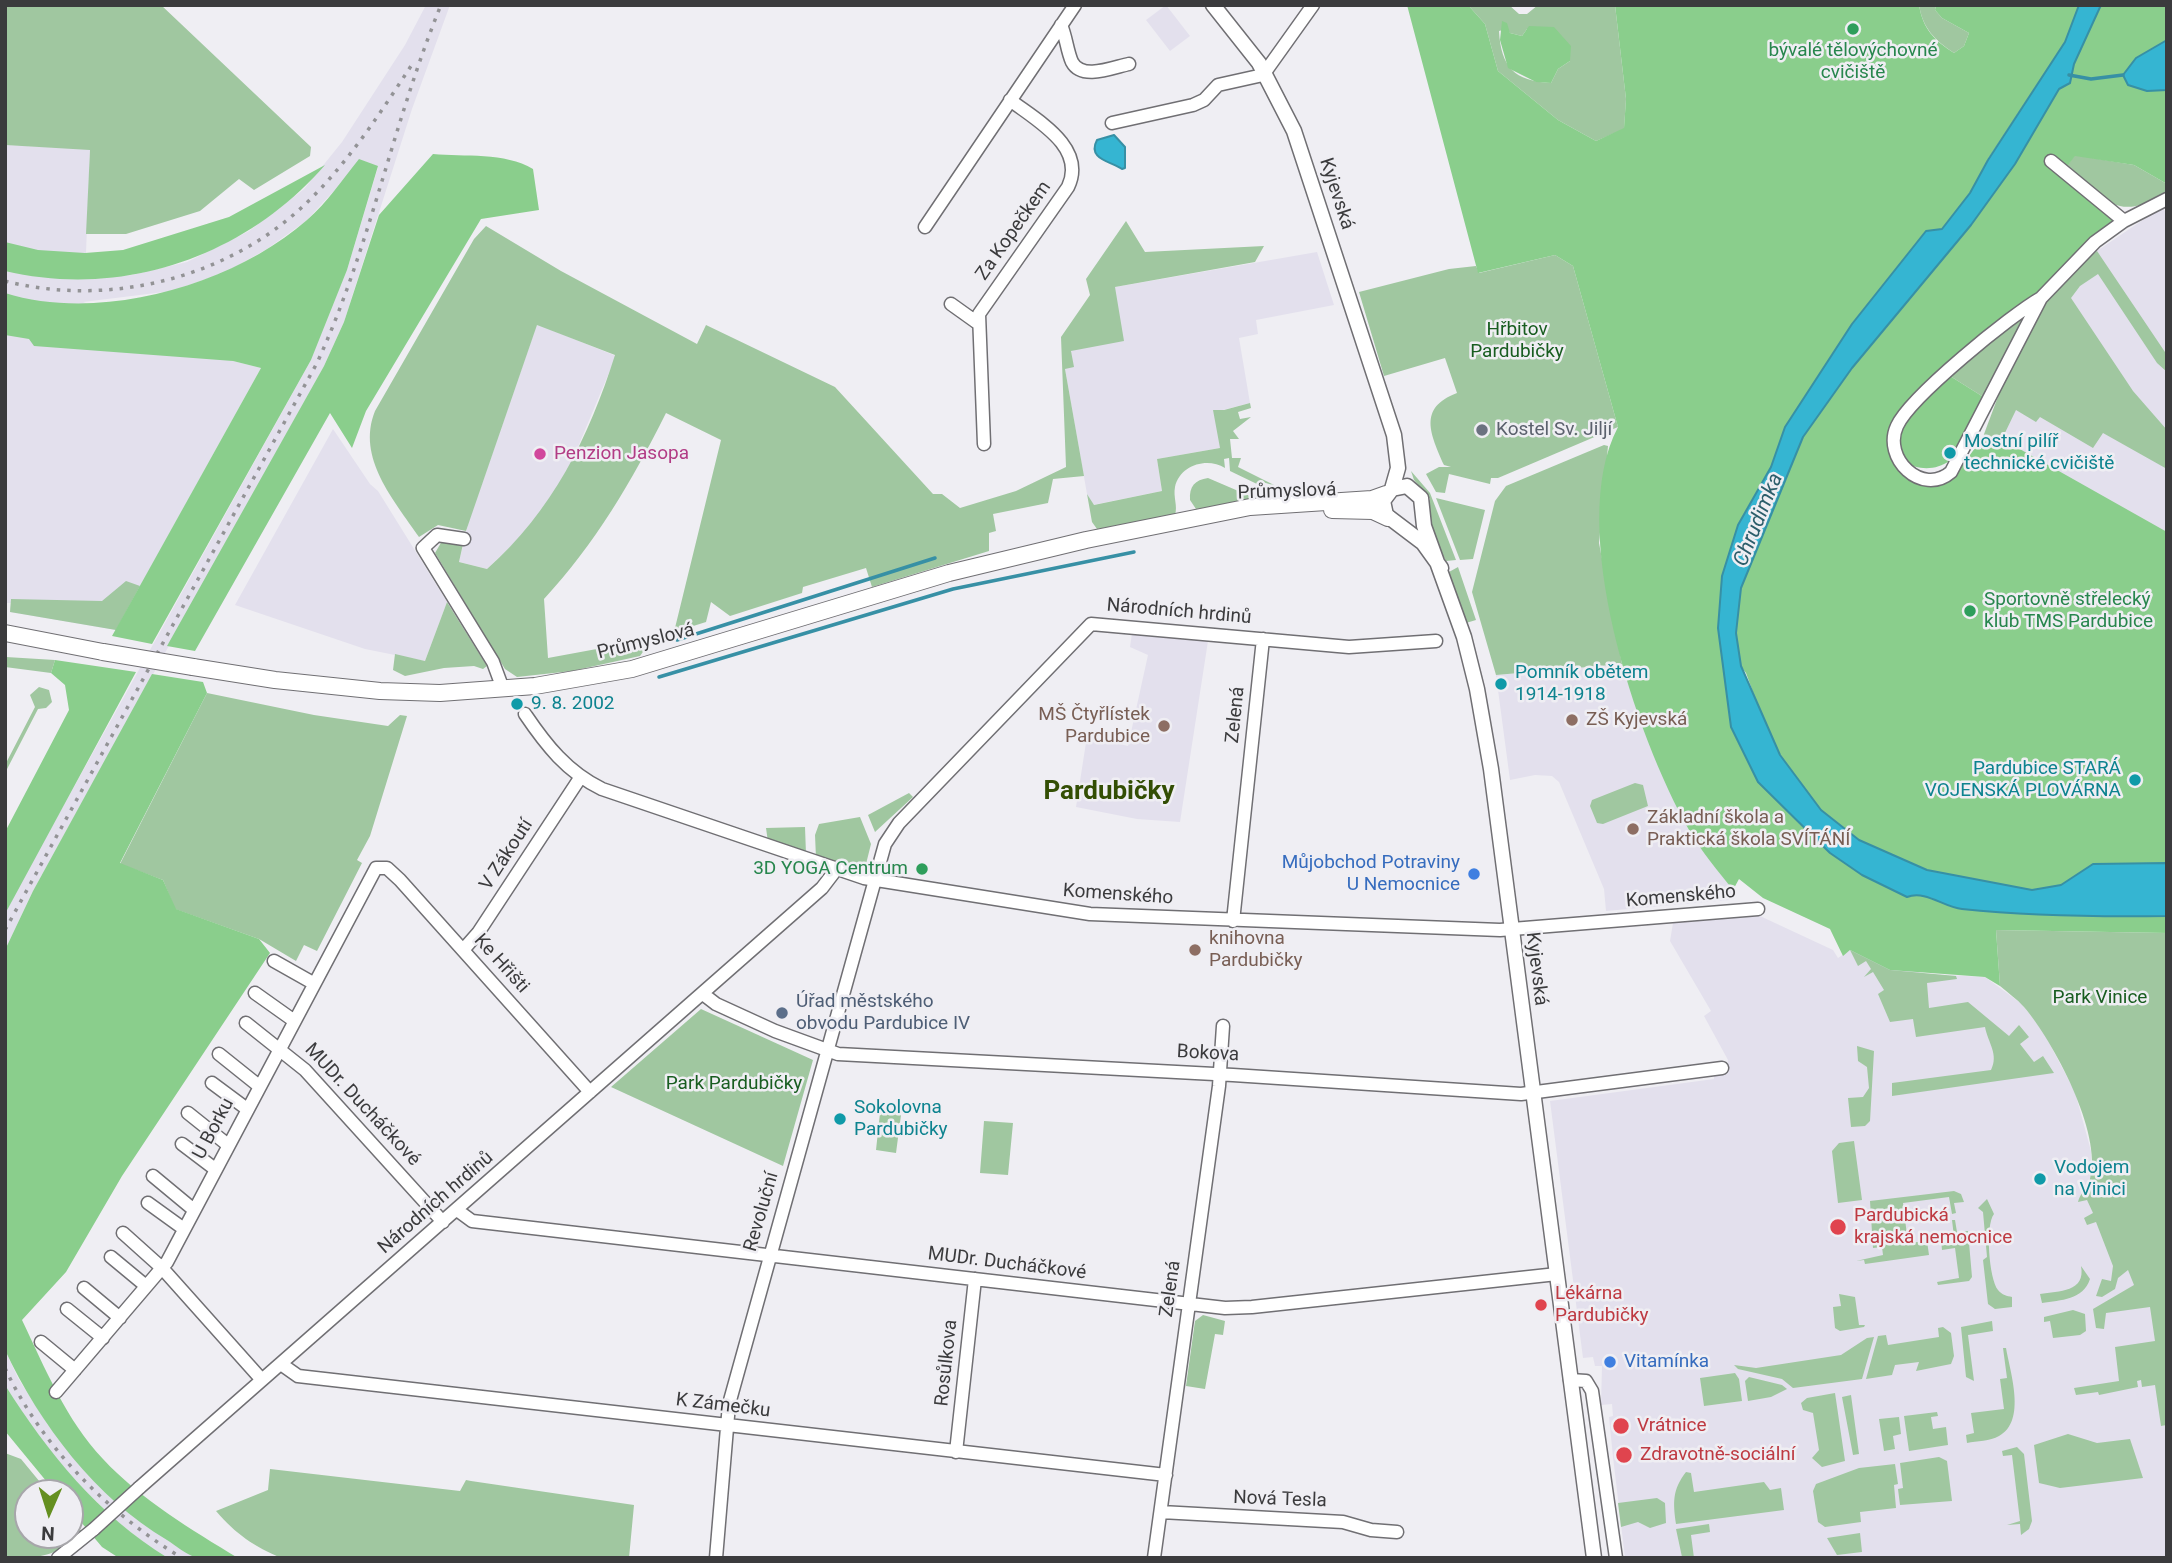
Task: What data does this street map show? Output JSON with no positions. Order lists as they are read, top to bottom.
{
  "streets": {
    "main road": ["Průmyslová"],
    "street": [
      "Kyjevská",
      "Za Kopečkem",
      "Národních hrdinů",
      "Zelená",
      "V Zákoutí",
      "Komenského",
      "Ke Hřišti",
      "Bokova",
      "MUDr. Ducháčkové",
      "U Borku",
      "Revoluční",
      "Rosůlkova",
      "K Zámečku",
      "Nová Tesla"
    ]
  },
  "crossings": [
    ["Kyjevská", "Průmyslová"],
    ["Kyjevská", "Komenského"],
    ["Kyjevská", "Bokova"],
    ["Kyjevská", "MUDr. Ducháčkové"],
    ["Národních hrdinů", "Zelená"],
    ["Národních hrdinů", "Komenského"],
    ["Národních hrdinů", "Ke Hřišti"],
    ["Národních hrdinů", "Bokova"],
    ["Národních hrdinů", "MUDr. Ducháčkové"],
    ["Národních hrdinů", "Revoluční"],
    ["Národních hrdinů", "K Zámečku"],
    ["Zelená", "Komenského"],
    ["Zelená", "Bokova"],
    ["Zelená", "MUDr. Ducháčkové"],
    ["Zelená", "K Zámečku"],
    ["Zelená", "Nová Tesla"],
    ["V Zákoutí", "Komenského"],
    ["V Zákoutí", "Ke Hřišti"],
    ["Komenského", "Revoluční"],
    ["Ke Hřišti", "U Borku"],
    ["Bokova", "Revoluční"],
    ["MUDr. Ducháčkové", "U Borku"],
    ["MUDr. Ducháčkové", "Revoluční"],
    ["MUDr. Ducháčkové", "Rosůlkova"],
    ["Revoluční", "K Zámečku"],
    ["Rosůlkova", "K Zámečku"]
  ],
  "districts": ["Pardubičky"],
  "water": ["Chrudimka"],
  "parks": ["Hřbitov Pardubičky", "Park Vinice", "Park Pardubičky"],
  "places": [
    "bývalé tělovýchovné cvičiště",
    "Kostel Sv. Jiljí",
    "Mostní pilíř technické cvičiště",
    "Penzion Jasopa",
    "Sportovně střelecký klub TMS Pardubice",
    "Pomník obětem 1914-1918",
    "9. 8. 2002",
    "ZŠ Kyjevská",
    "MŠ Čtyřlístek Pardubice",
    "Pardubice STARÁ VOJENSKÁ PLOVÁRNA",
    "Základní škola a Praktická škola SVÍTÁNÍ",
    "3D YOGA Centrum",
    "Můjobchod Potraviny U Nemocnice",
    "knihovna Pardubičky",
    "Úřad městského obvodu Pardubice IV",
    "Sokolovna Pardubičky",
    "Vodojem na Vinici",
    "Pardubická krajská nemocnice",
    "Lékárna Pardubičky",
    "Vitamínka",
    "Vrátnice",
    "Zdravotně-sociální"
  ],
  "north": "bottom"
}
